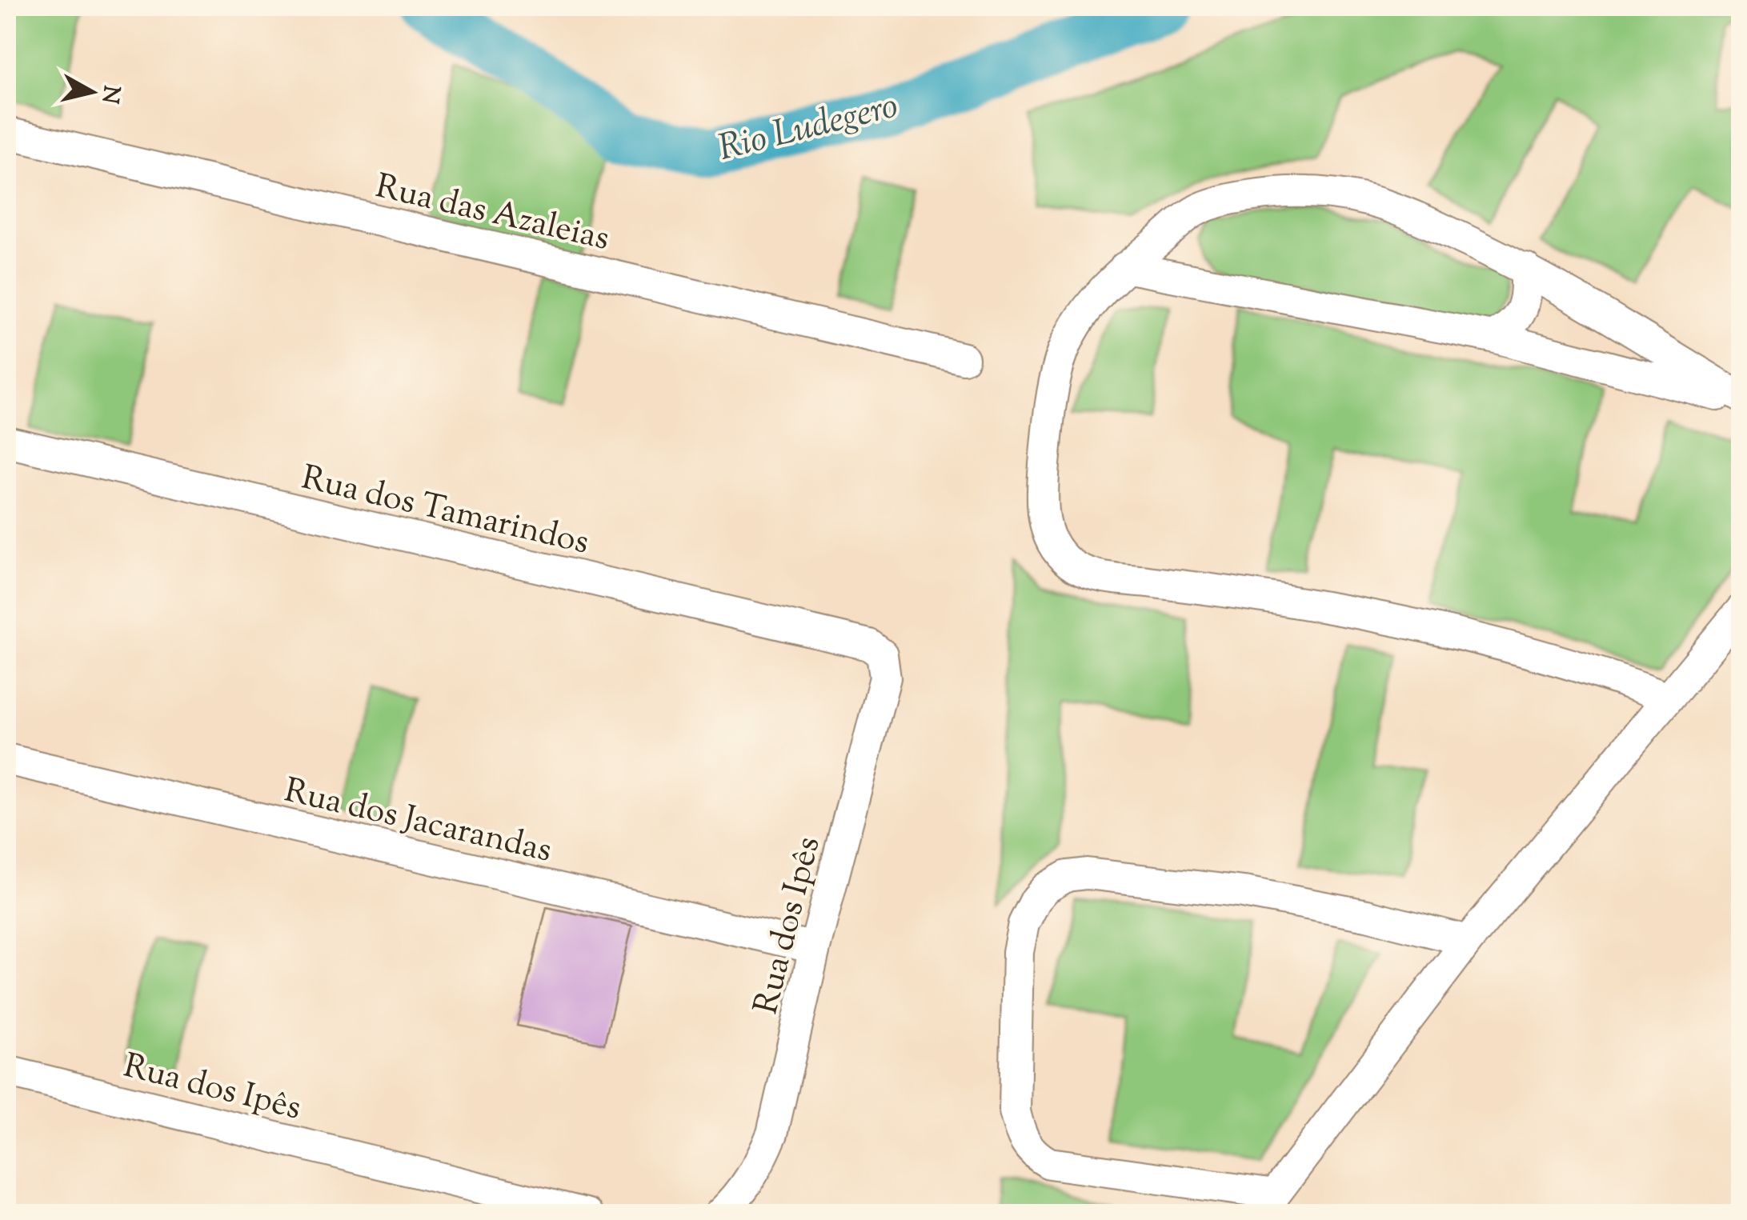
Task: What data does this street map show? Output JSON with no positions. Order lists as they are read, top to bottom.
{
  "streets": {
    "street": [
      "Rua das Azaleias",
      "Rua dos Tamarindos",
      "Rua dos Jacarandas",
      "Rua dos Ipês"
    ]
  },
  "crossings": [
    ["Rua dos Tamarindos", "Rua dos Ipês"],
    ["Rua dos Jacarandas", "Rua dos Ipês"]
  ],
  "water": ["Rio Ludegero"],
  "north": "right"
}
